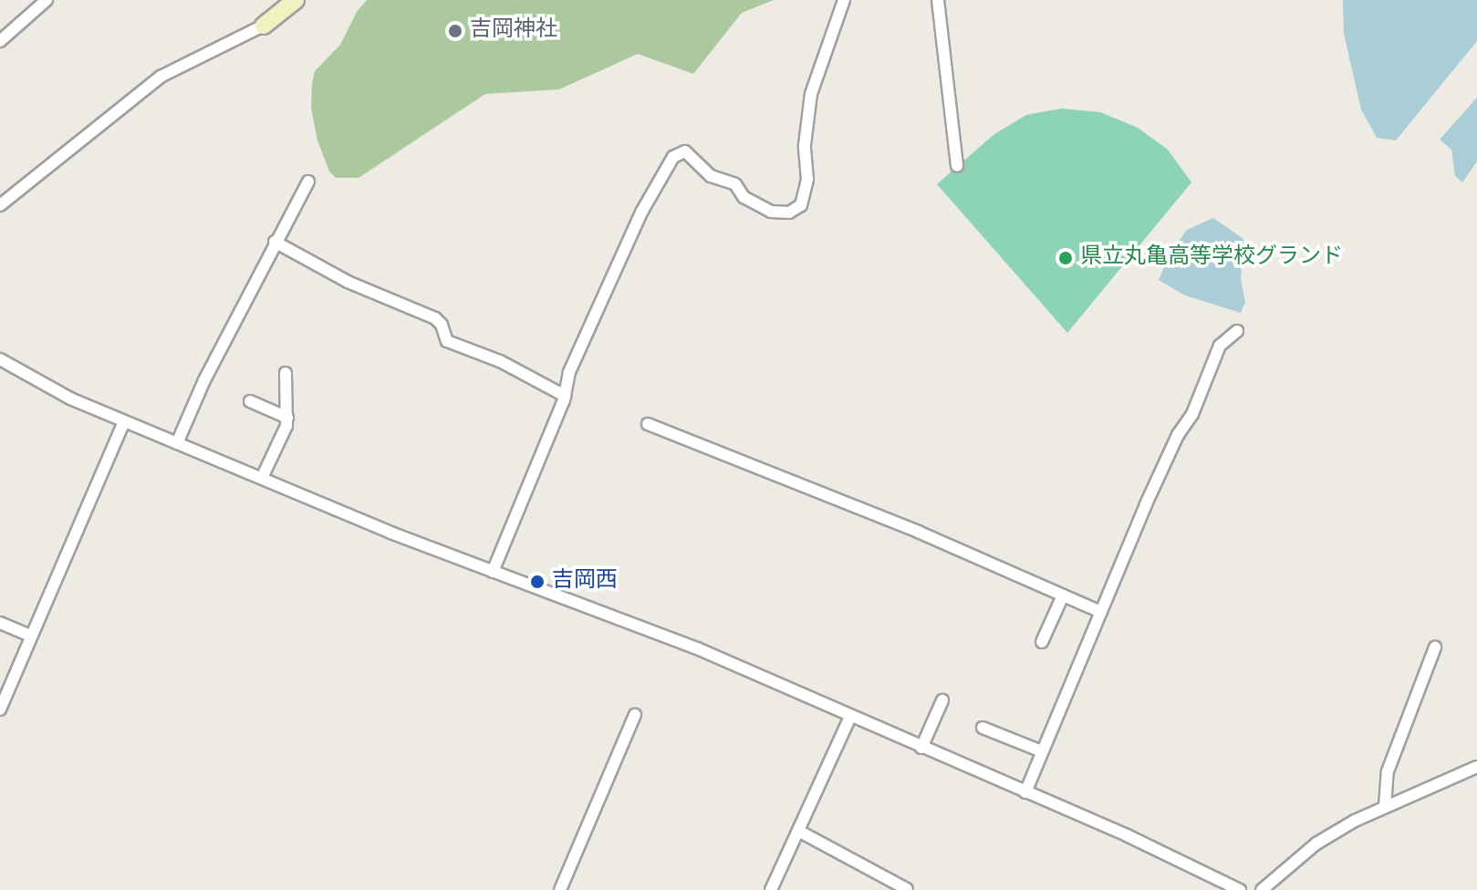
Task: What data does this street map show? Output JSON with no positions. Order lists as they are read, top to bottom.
{
  "places": ["吉岡神社", "県立丸亀高等学校グランド", "吉岡西"]
}
